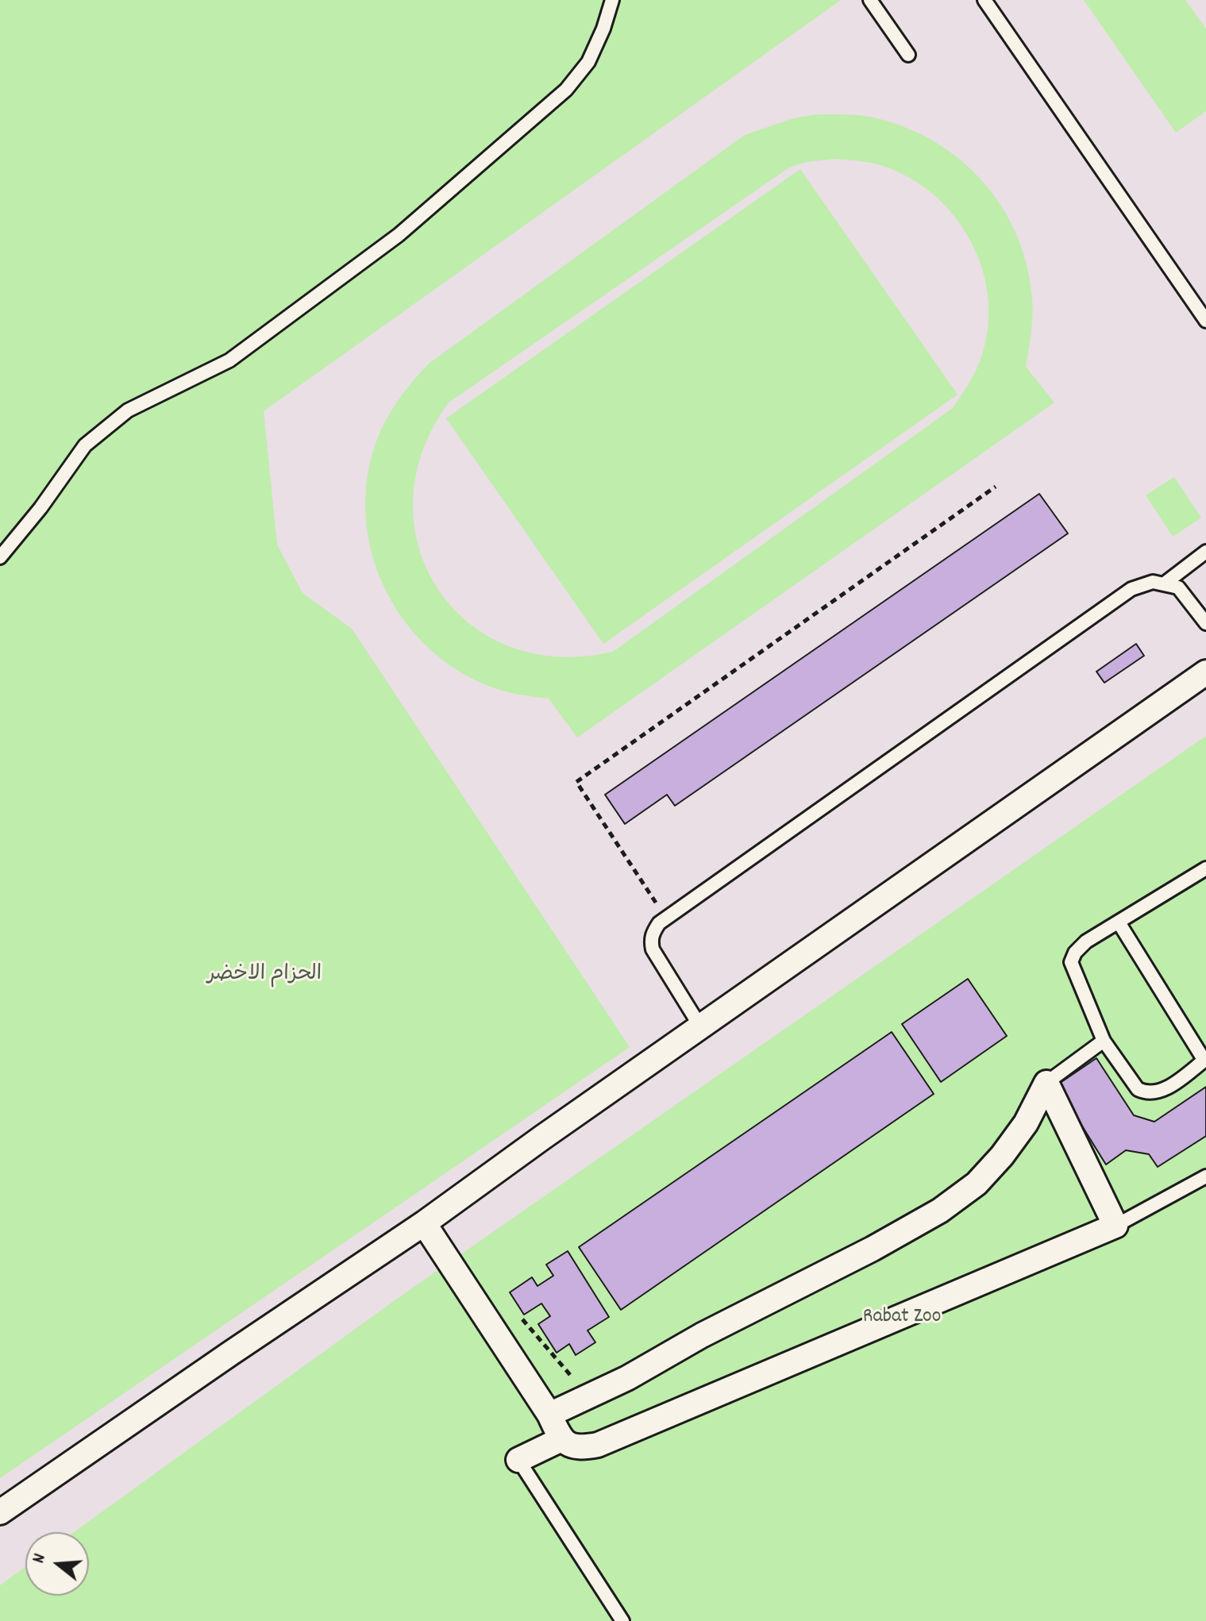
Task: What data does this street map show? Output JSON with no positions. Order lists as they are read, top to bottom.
{
  "parks": ["الحزام الاخضر", "Rabat Zoo"],
  "north": "left"
}
